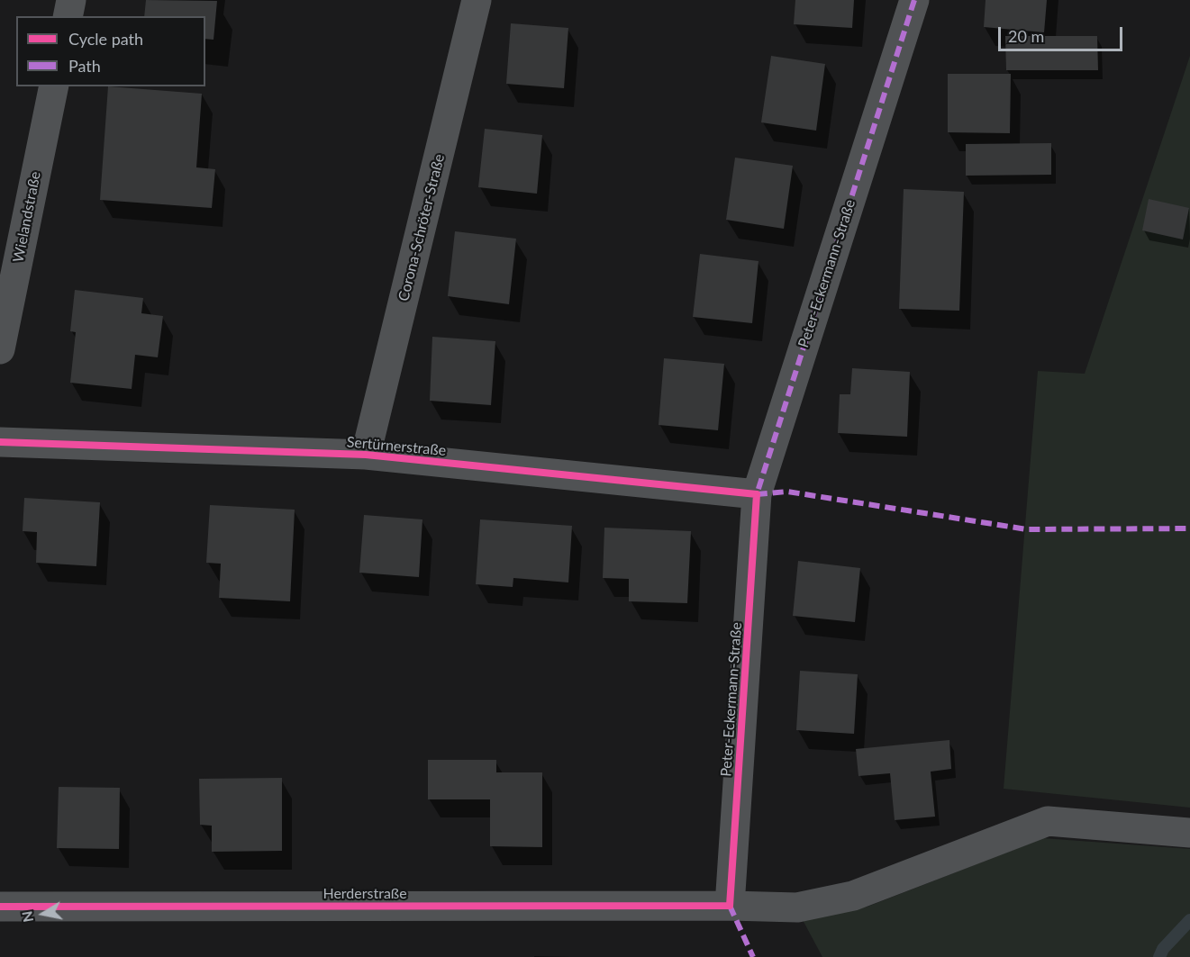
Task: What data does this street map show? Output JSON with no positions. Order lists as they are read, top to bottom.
{
  "streets": {
    "street": [
      "Wielandstraße",
      "Corona-Schröter-Straße",
      "Peter-Eckermann-Straße",
      "Sertürnerstraße",
      "Herderstraße"
    ]
  },
  "crossings": [
    ["Corona-Schröter-Straße", "Sertürnerstraße"],
    ["Peter-Eckermann-Straße", "Sertürnerstraße"],
    ["Peter-Eckermann-Straße", "Herderstraße"]
  ],
  "legend": ["Cycle path", "Path"],
  "scale_bar": "20 m",
  "north": "left"
}
